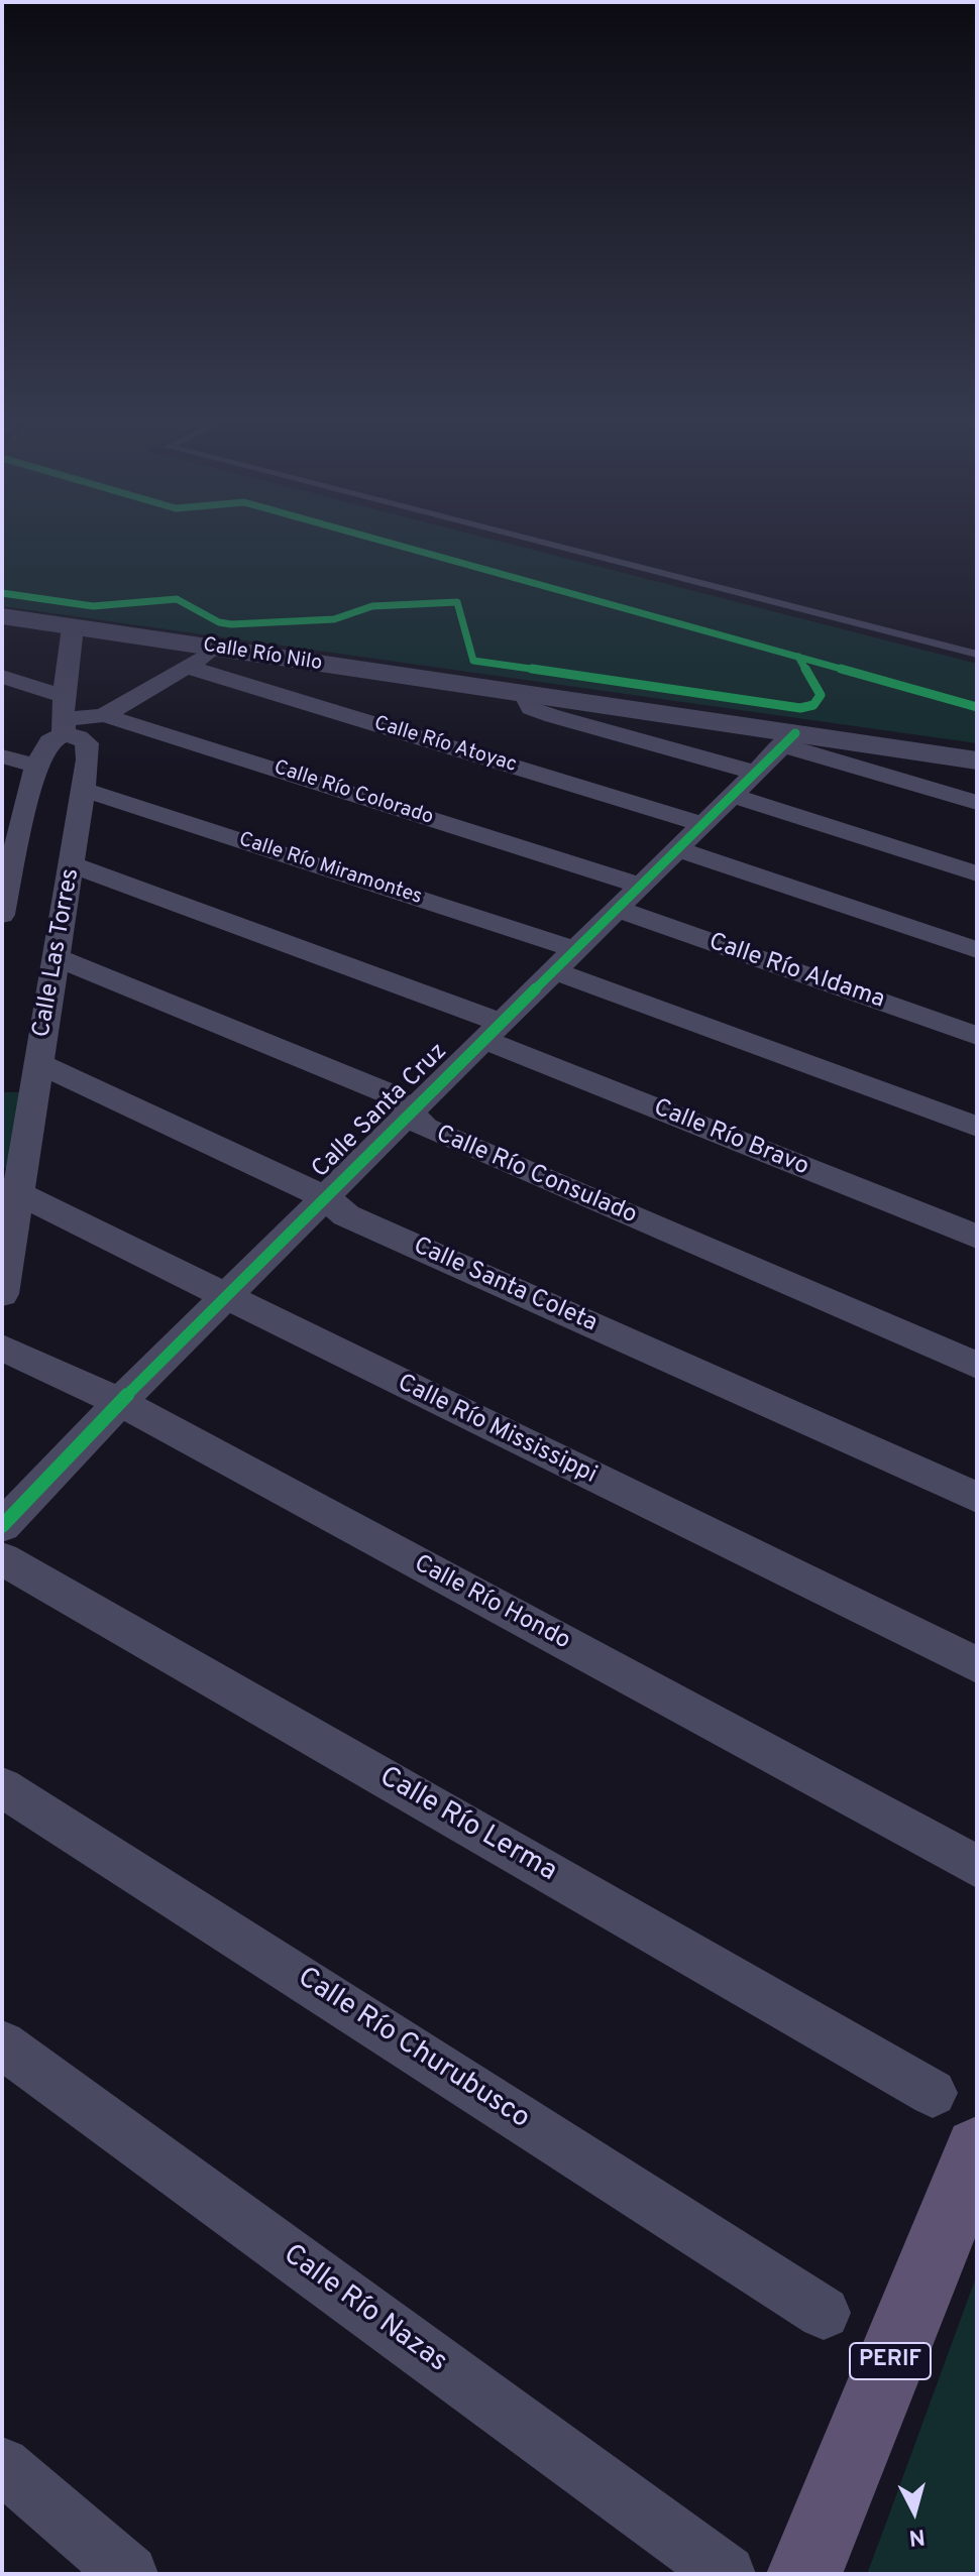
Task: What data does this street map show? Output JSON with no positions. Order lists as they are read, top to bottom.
{
  "streets": {
    "main road": ["PERIF"],
    "street": [
      "Calle Río Nilo",
      "Calle Río Atoyac",
      "Calle Río Colorado",
      "Calle Río Miramontes",
      "Calle Las Torres",
      "Calle Río Aldama",
      "Calle Santa Cruz",
      "Calle Río Bravo",
      "Calle Río Consulado",
      "Calle Santa Coleta",
      "Calle Río Mississippi",
      "Calle Río Hondo",
      "Calle Río Lerma",
      "Calle Río Churubusco",
      "Calle Río Nazas"
    ]
  },
  "crossings": [
    ["Calle Río Nilo", "Calle Santa Cruz"],
    ["Calle Río Atoyac", "Calle Santa Cruz"],
    ["Calle Río Colorado", "Calle Las Torres"],
    ["Calle Río Colorado", "Calle Santa Cruz"],
    ["Calle Río Miramontes", "Calle Las Torres"],
    ["Calle Río Miramontes", "Calle Santa Cruz"],
    ["Calle Las Torres", "Calle Río Bravo"],
    ["Calle Las Torres", "Calle Río Consulado"],
    ["Calle Las Torres", "Calle Santa Coleta"],
    ["Calle Las Torres", "Calle Río Mississippi"],
    ["Calle Río Aldama", "Calle Santa Cruz"],
    ["Calle Santa Cruz", "Calle Río Bravo"],
    ["Calle Santa Cruz", "Calle Río Consulado"],
    ["Calle Santa Cruz", "Calle Santa Coleta"],
    ["Calle Santa Cruz", "Calle Río Mississippi"],
    ["Calle Santa Cruz", "Calle Río Hondo"]
  ],
  "north": "bottom"
}
